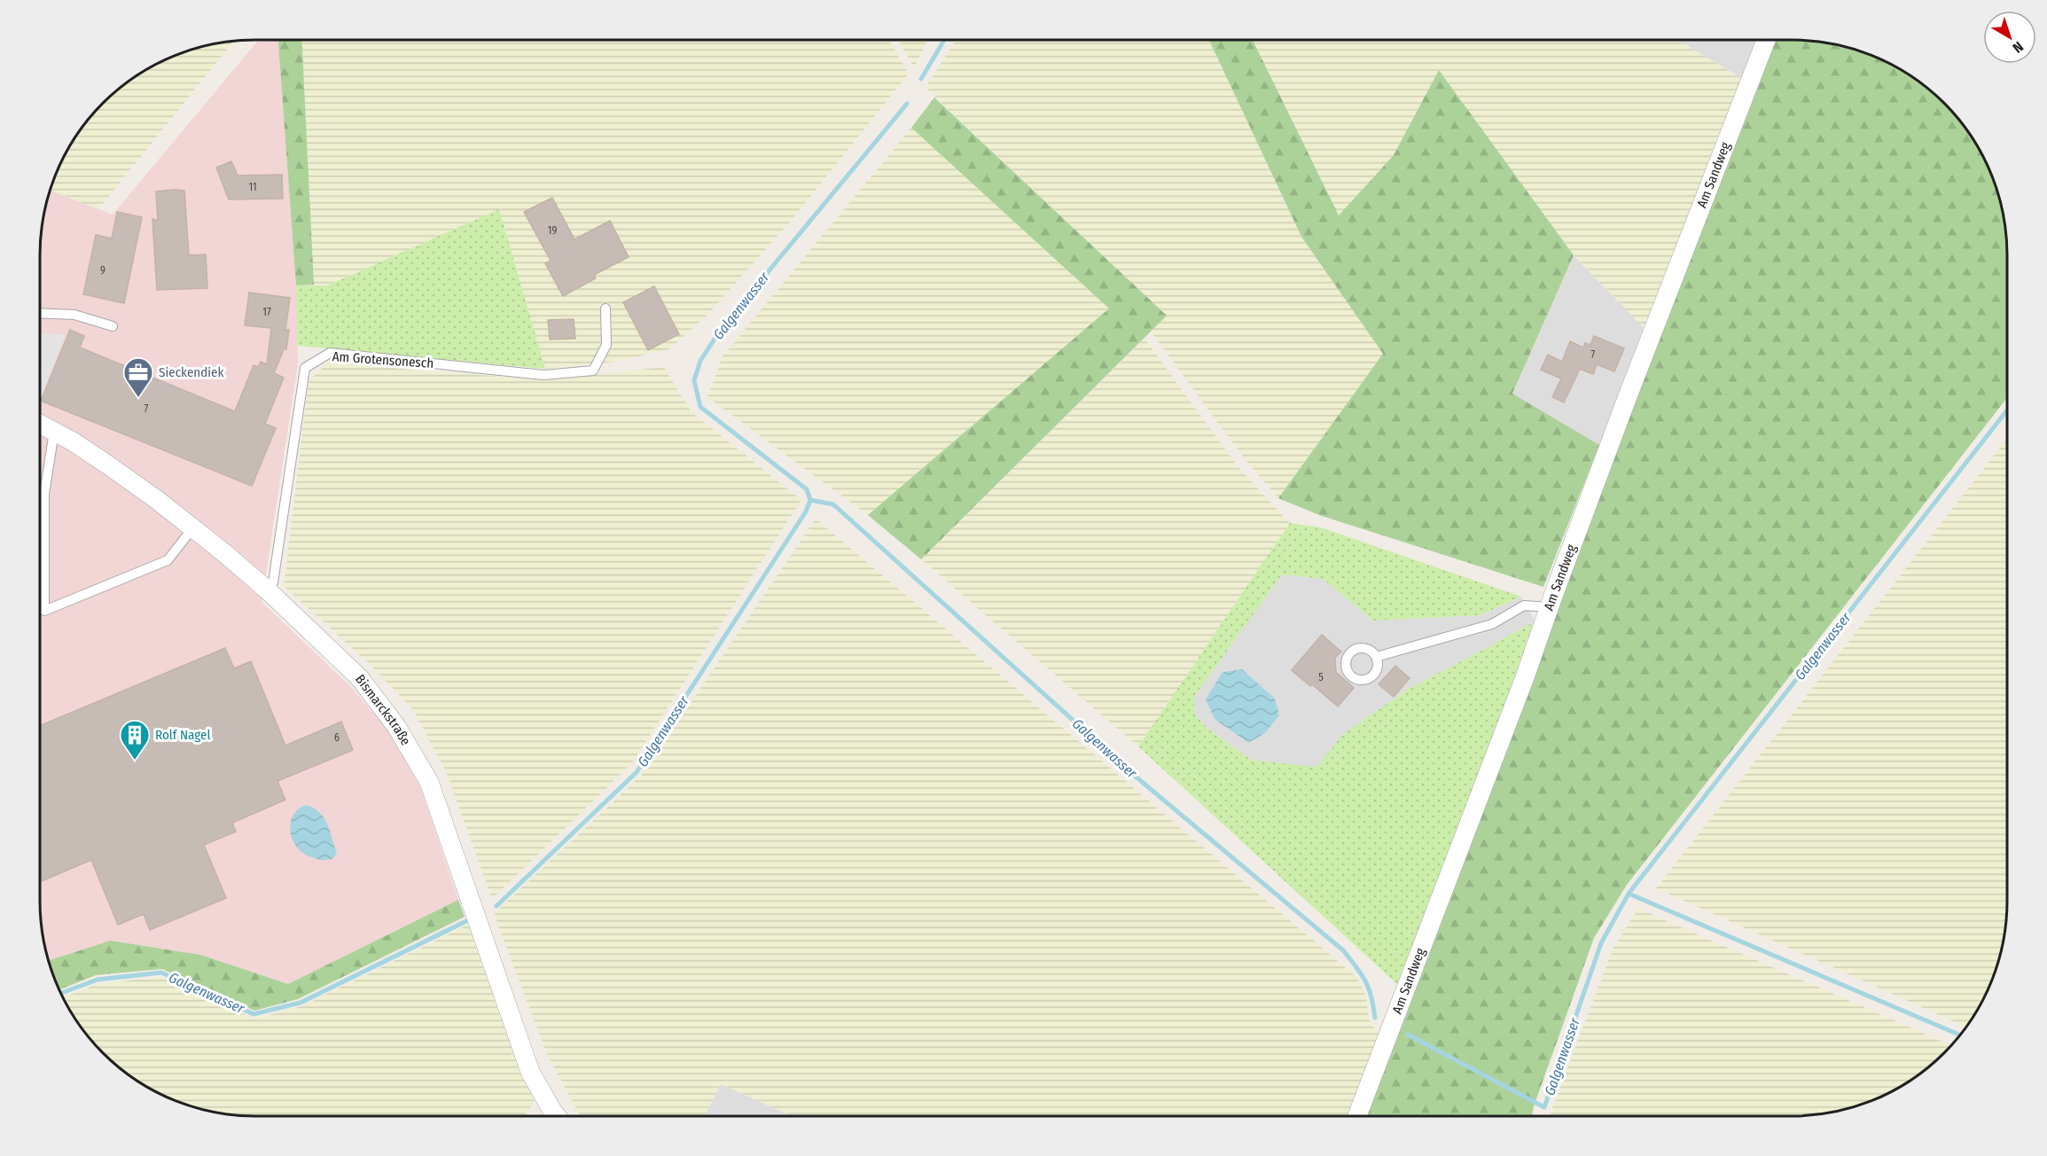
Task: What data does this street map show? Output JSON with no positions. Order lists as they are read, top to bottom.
{
  "streets": {
    "street": ["Am Sandweg", "Bismarckstraße"],
    "lane": ["Am Grotensonesch"]
  },
  "crossings": [
    ["Am Grotensonesch", "Bismarckstraße"]
  ],
  "water": ["Galgenwasser"],
  "places": {
    "office": ["Sieckendiek"],
    "building": ["Rolf Nagel"]
  },
  "house_numbers": [
    "11",
    "19",
    "9",
    "17",
    "7",
    "7",
    "5",
    "6"
  ],
  "north": "bottom right"
}
